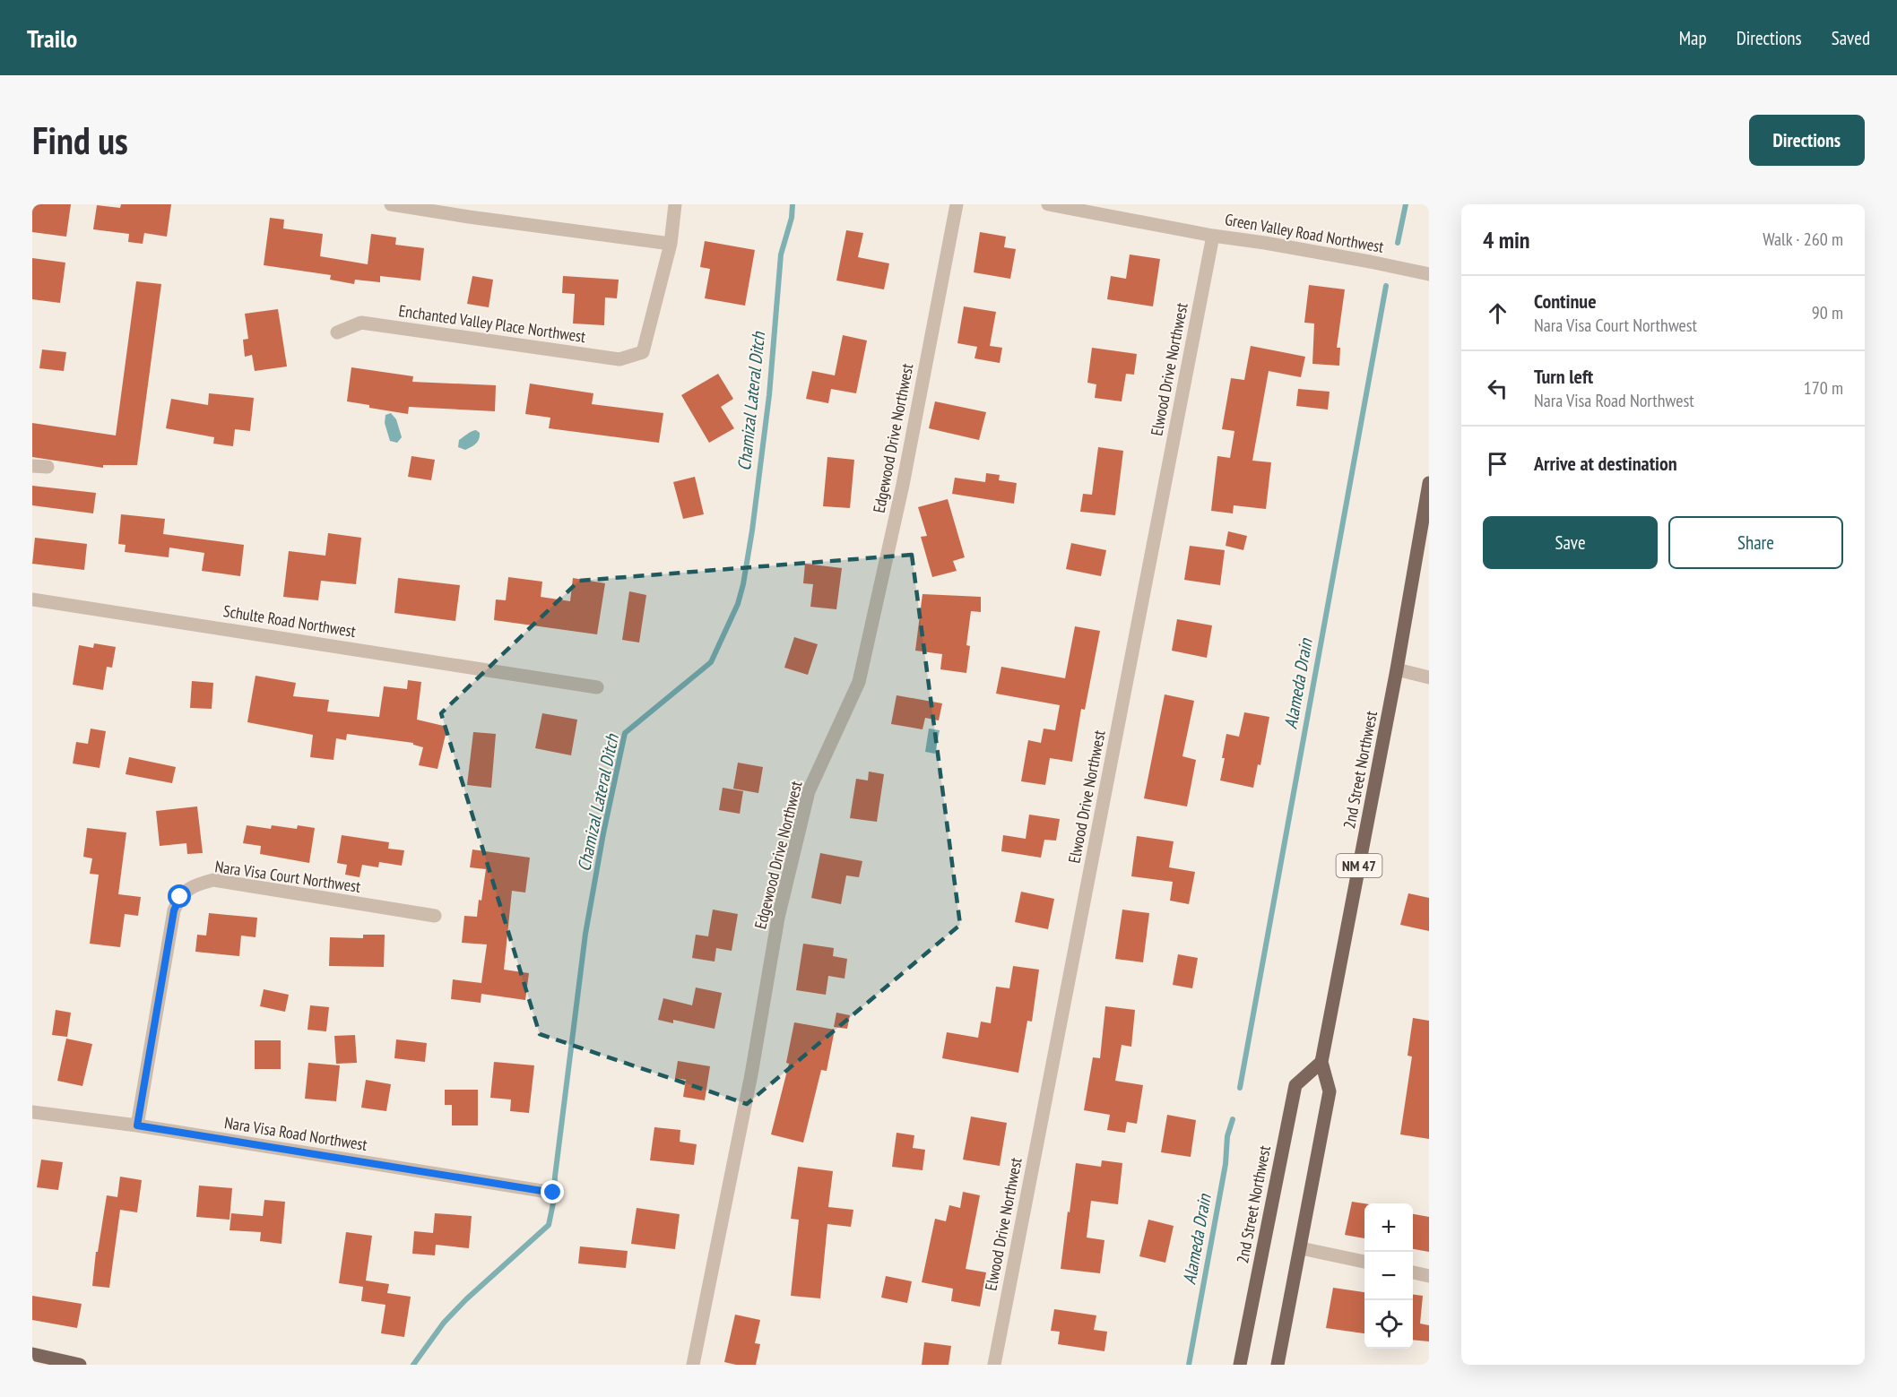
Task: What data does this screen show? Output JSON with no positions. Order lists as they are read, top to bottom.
{
  "streets": {
    "main road": ["2nd Street Northwest", "NM 47"],
    "street": [
      "Green Valley Road Northwest",
      "Enchanted Valley Place Northwest",
      "Elwood Drive Northwest",
      "Edgewood Drive Northwest",
      "Schulte Road Northwest",
      "Nara Visa Court Northwest",
      "Nara Visa Road Northwest"
    ]
  },
  "crossings": [
    ["Green Valley Road Northwest", "Elwood Drive Northwest"],
    ["Nara Visa Court Northwest", "Nara Visa Road Northwest"]
  ],
  "water": ["Chamizal Lateral Ditch", "Alameda Drain"],
  "page": {
    "header": "Trailo",
    "nav": ["Map", "Directions", "Saved"],
    "buttons": [
      "Directions",
      ["Save", "Share"]
    ],
    "title": "Find us",
    "heading": ["4 min", "Walk · 260 m"],
    "list": [
      ["Continue", "Nara Visa Court Northwest", "90 m"],
      ["Turn left", "Nara Visa Road Northwest", "170 m"],
      "Arrive at destination"
    ],
    "map_buttons": ["+", "−"]
  }
}
